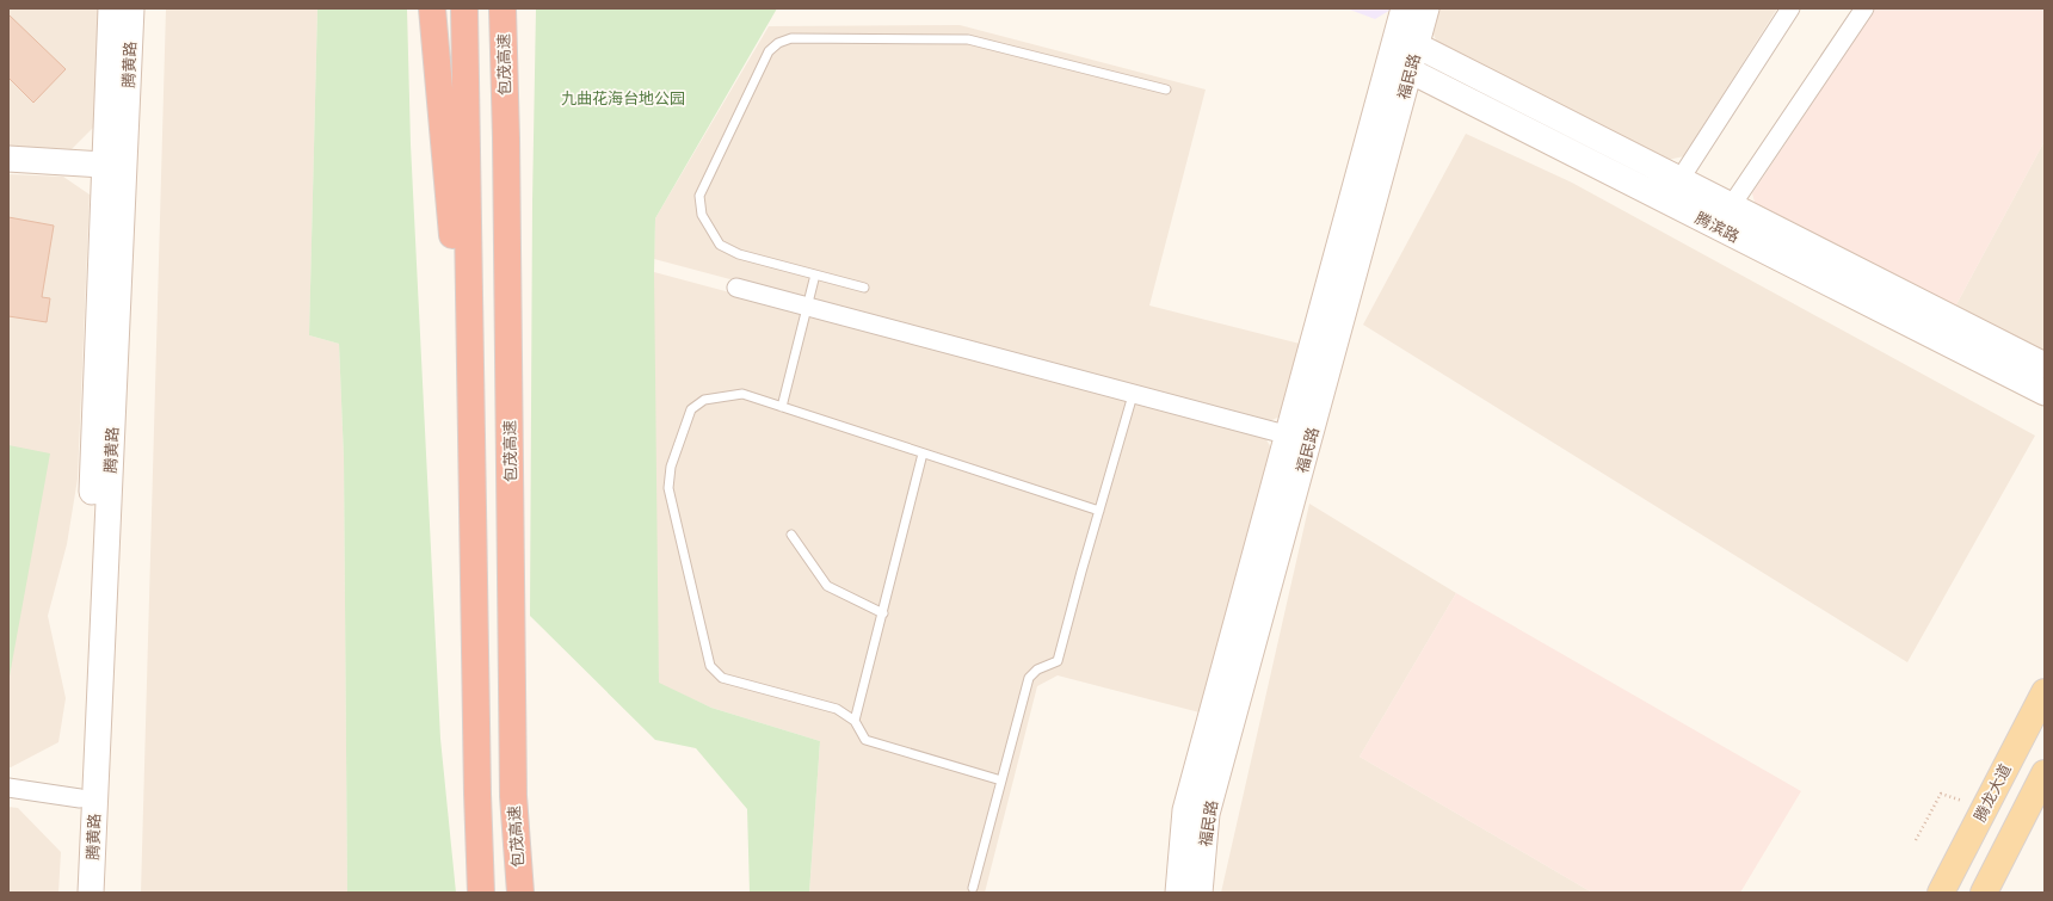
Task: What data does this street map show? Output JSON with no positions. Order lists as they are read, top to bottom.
{
  "streets": {
    "highway": ["包茂高速"],
    "main road": [
      "腾黄路",
      "福民路",
      "腾滨路",
      "腾龙大道"
    ]
  },
  "crossings": [
    ["福民路", "腾滨路"]
  ],
  "parks": ["九曲花海台地公园"]
}
